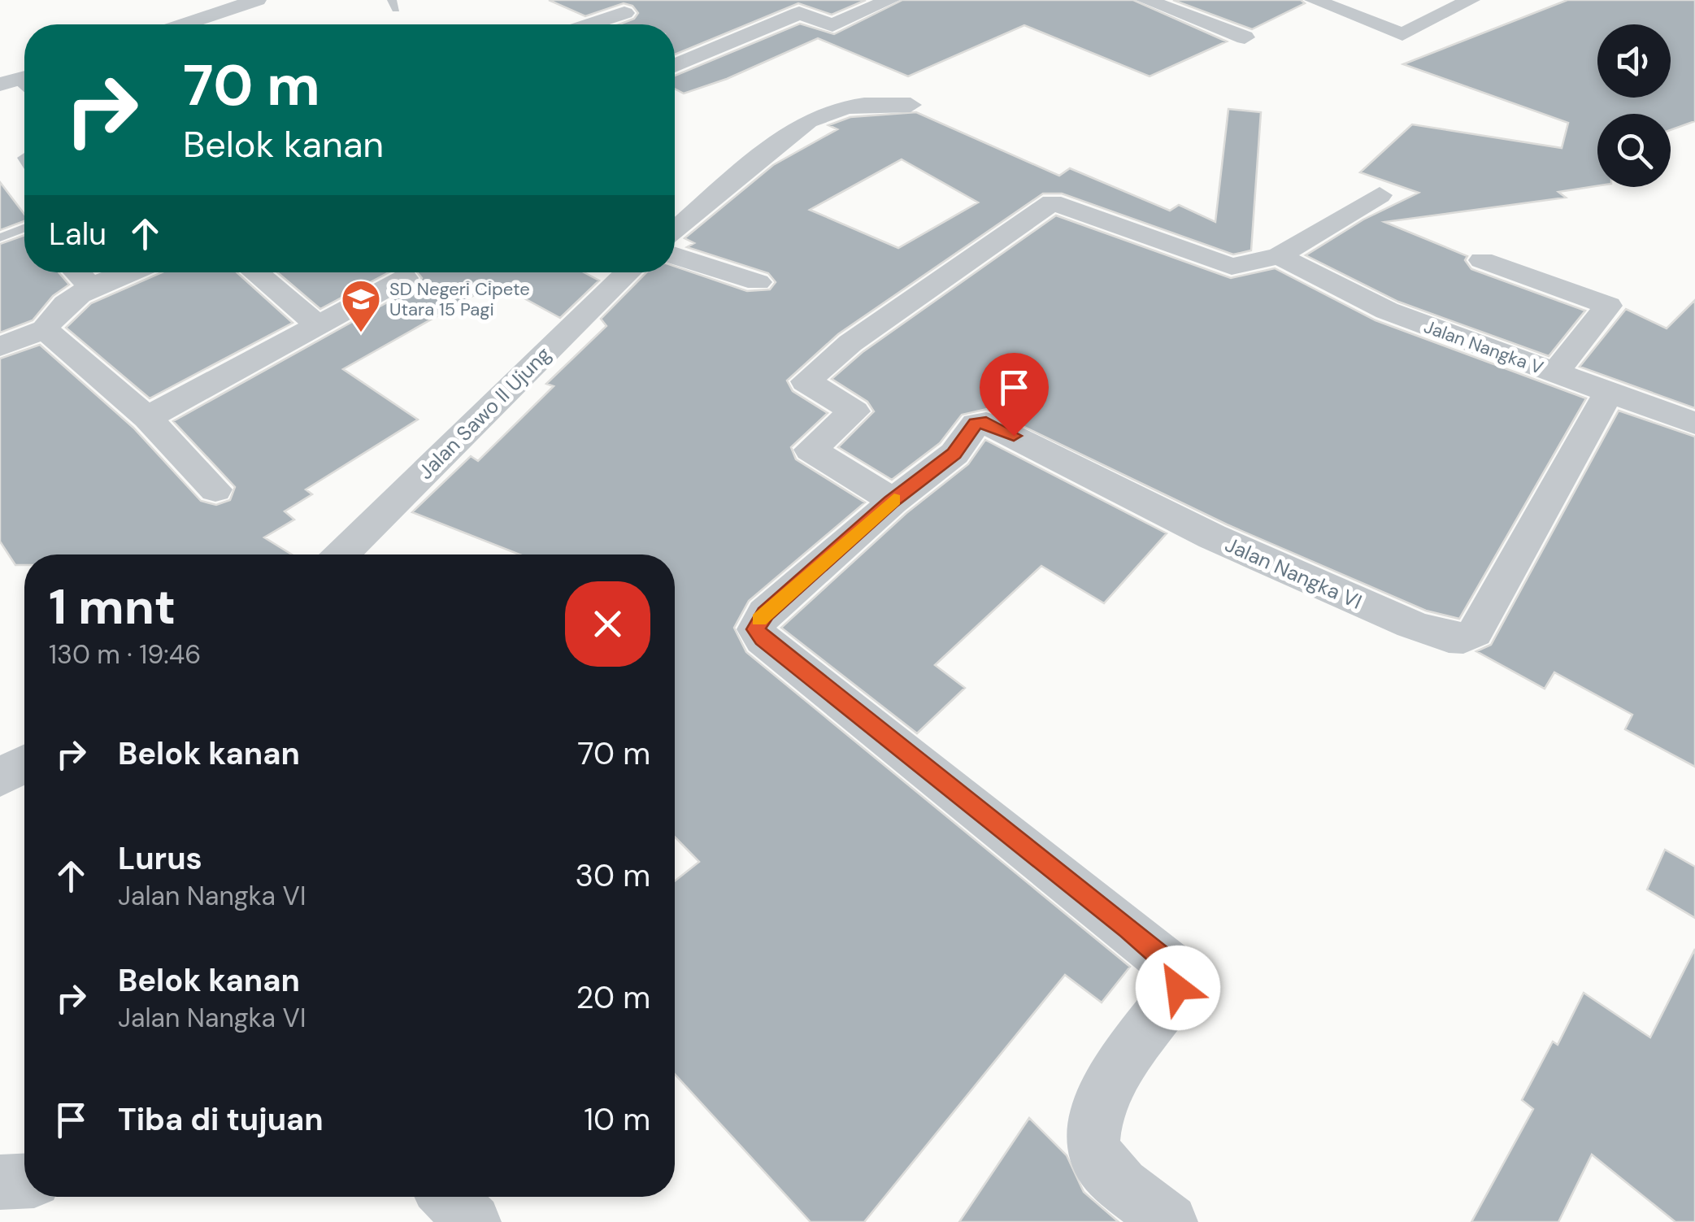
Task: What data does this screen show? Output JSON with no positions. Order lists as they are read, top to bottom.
{
  "streets": {
    "street": ["Jalan Nangka V", "Jalan Sawo II Ujung", "Jalan Nangka VI"]
  },
  "crossings": [
    ["Jalan Nangka V", "Jalan Nangka VI"]
  ],
  "places": {
    "school or university": ["SD Negeri Cipete Utara 15 Pagi"]
  },
  "page": {
    "turn": ["70 m", "Belok kanan"],
    "then": "Lalu",
    "heading": ["1 mnt", "130 m · 19:46"],
    "list": [
      {
        "name": "Belok kanan",
        "value": "70 m"
      },
      {
        "name": "Lurus",
        "note": "Jalan Nangka VI",
        "value": "30 m"
      },
      {
        "name": "Belok kanan",
        "note": "Jalan Nangka VI",
        "value": "20 m"
      },
      {
        "name": "Tiba di tujuan",
        "value": "10 m"
      }
    ]
  }
}
